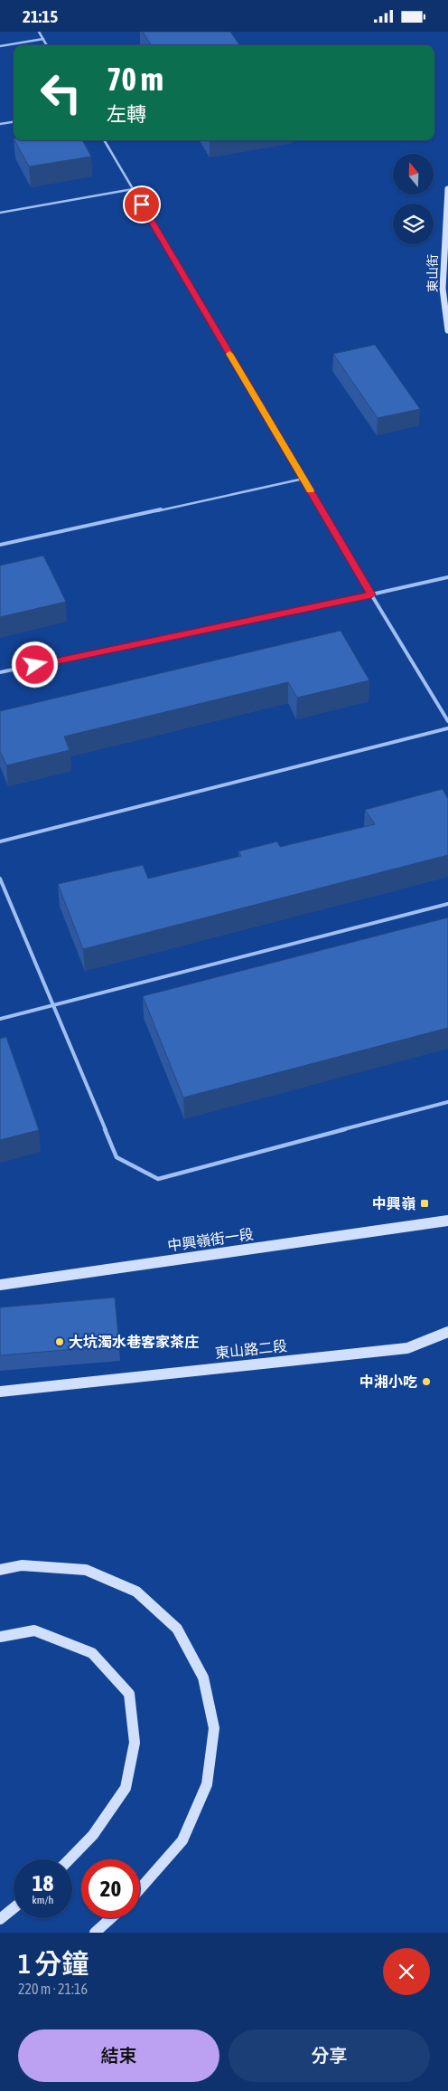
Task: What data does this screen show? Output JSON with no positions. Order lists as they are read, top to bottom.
{
  "streets": {
    "main road": ["東山街", "中興嶺街一段", "東山路二段"]
  },
  "places": {
    "transit": ["中興嶺"],
    "other": ["大坑濁水巷客家茶庄", "中湘小吃"]
  },
  "north": "top",
  "page": {
    "status": "21:15",
    "turn": ["70 m", "左轉"],
    "speed": "18 km/h",
    "limit": "20",
    "heading": ["1 分鐘", "220 m · 21:16"],
    "buttons": ["結束", "分享"]
  }
}
